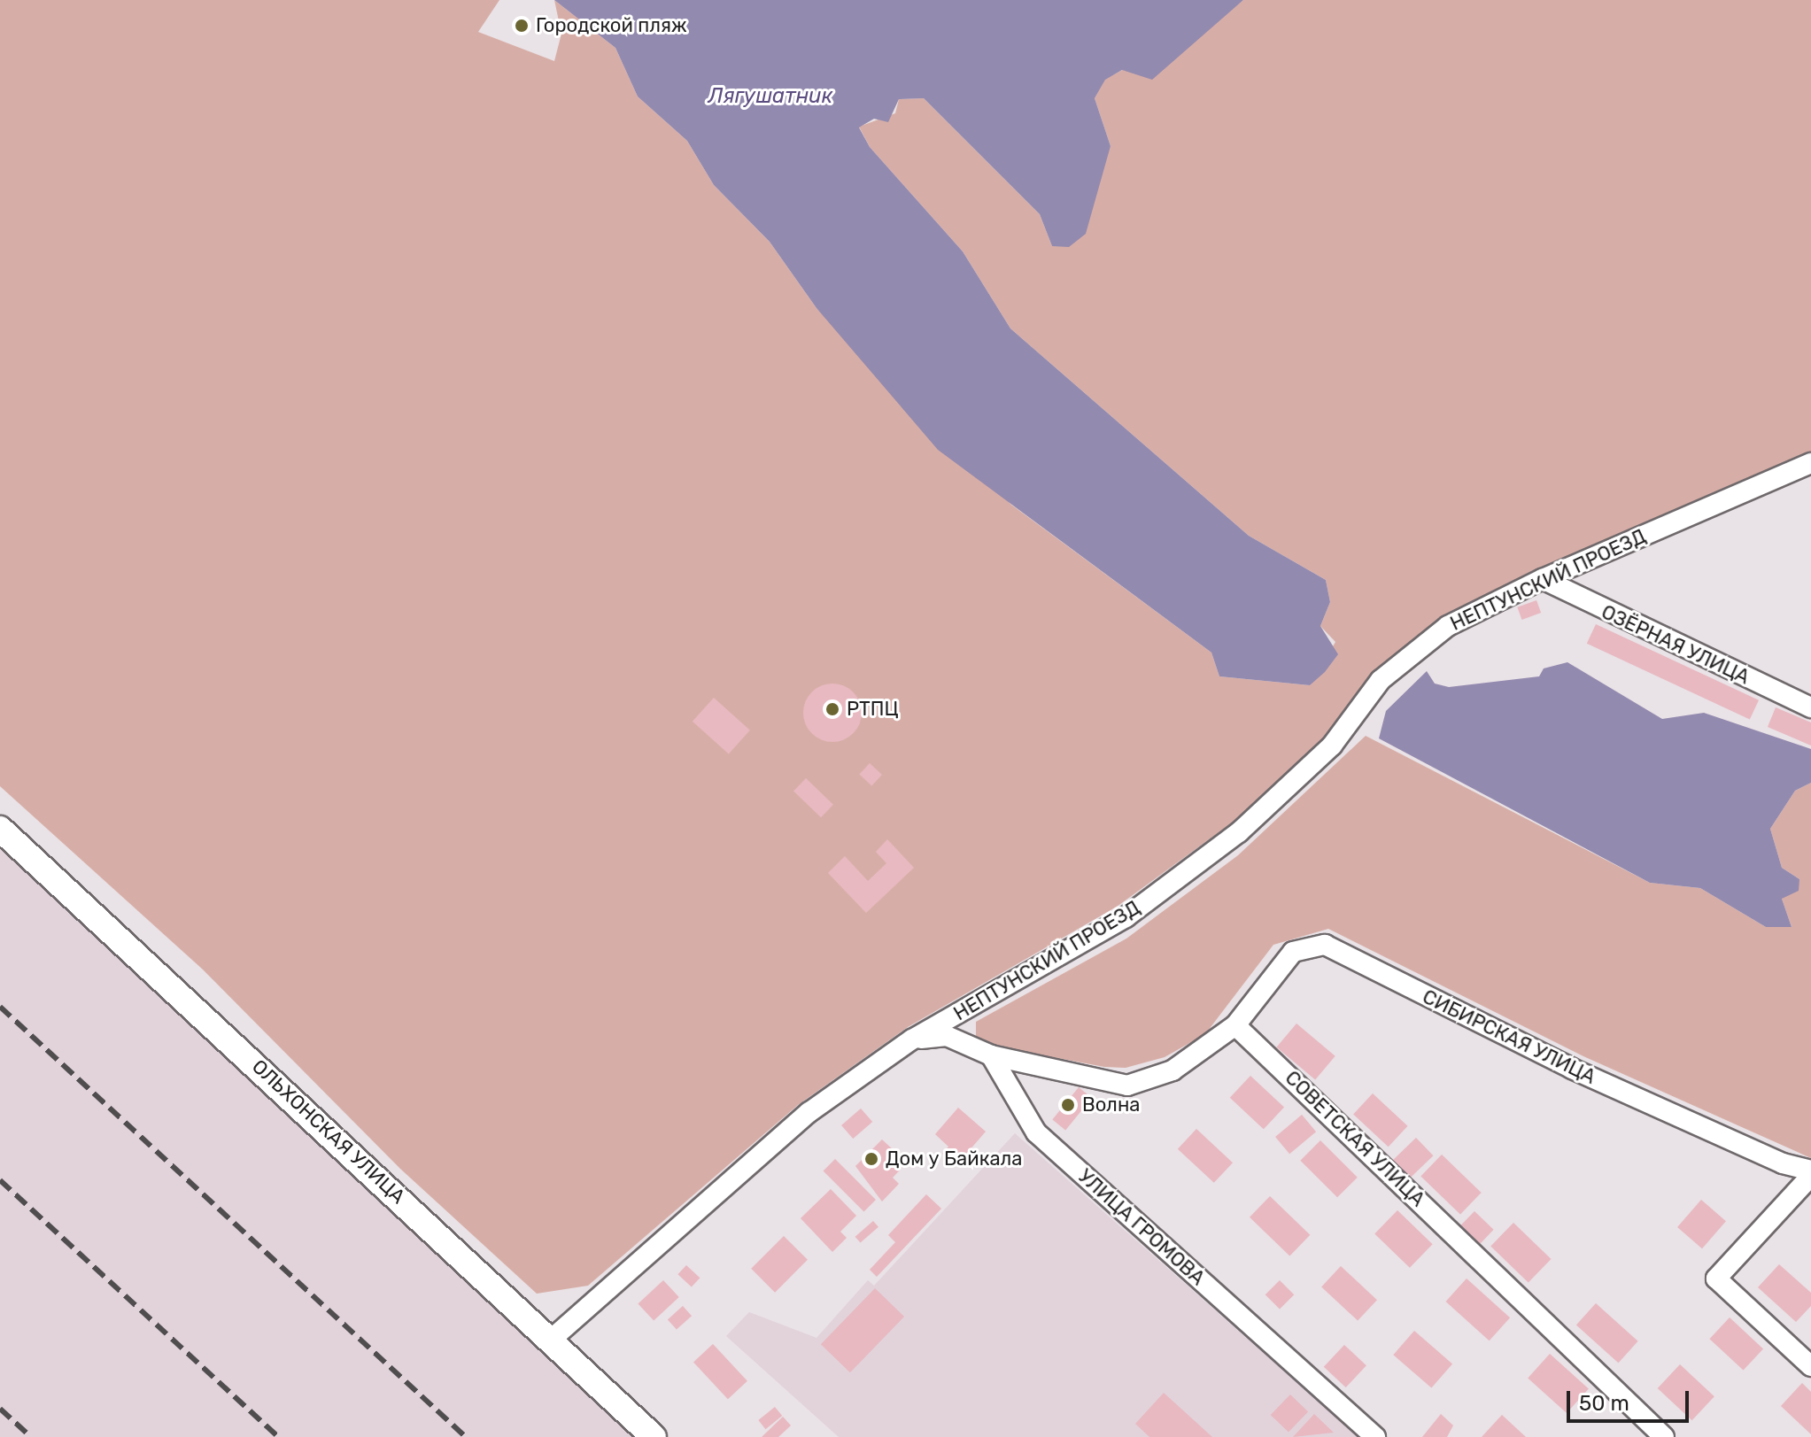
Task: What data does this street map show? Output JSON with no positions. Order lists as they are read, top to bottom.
{
  "streets": {
    "street": [
      "НЕПТУНСКИЙ ПРОЕЗД",
      "ОЗЁРНАЯ УЛИЦА",
      "СИБИРСКАЯ УЛИЦА",
      "ОЛЬХОНСКАЯ УЛИЦА",
      "СОВЕТСКАЯ УЛИЦА",
      "УЛИЦА ГРОМОВА"
    ]
  },
  "crossings": [
    ["НЕПТУНСКИЙ ПРОЕЗД", "ОЗЁРНАЯ УЛИЦА"],
    ["НЕПТУНСКИЙ ПРОЕЗД", "ОЛЬХОНСКАЯ УЛИЦА"],
    ["СИБИРСКАЯ УЛИЦА", "СОВЕТСКАЯ УЛИЦА"]
  ],
  "water": ["Лягушатник"],
  "places": [
    "Городской пляж",
    "РТПЦ",
    "Волна",
    "Дом у Байкала"
  ],
  "scale_bar": "50 m"
}
